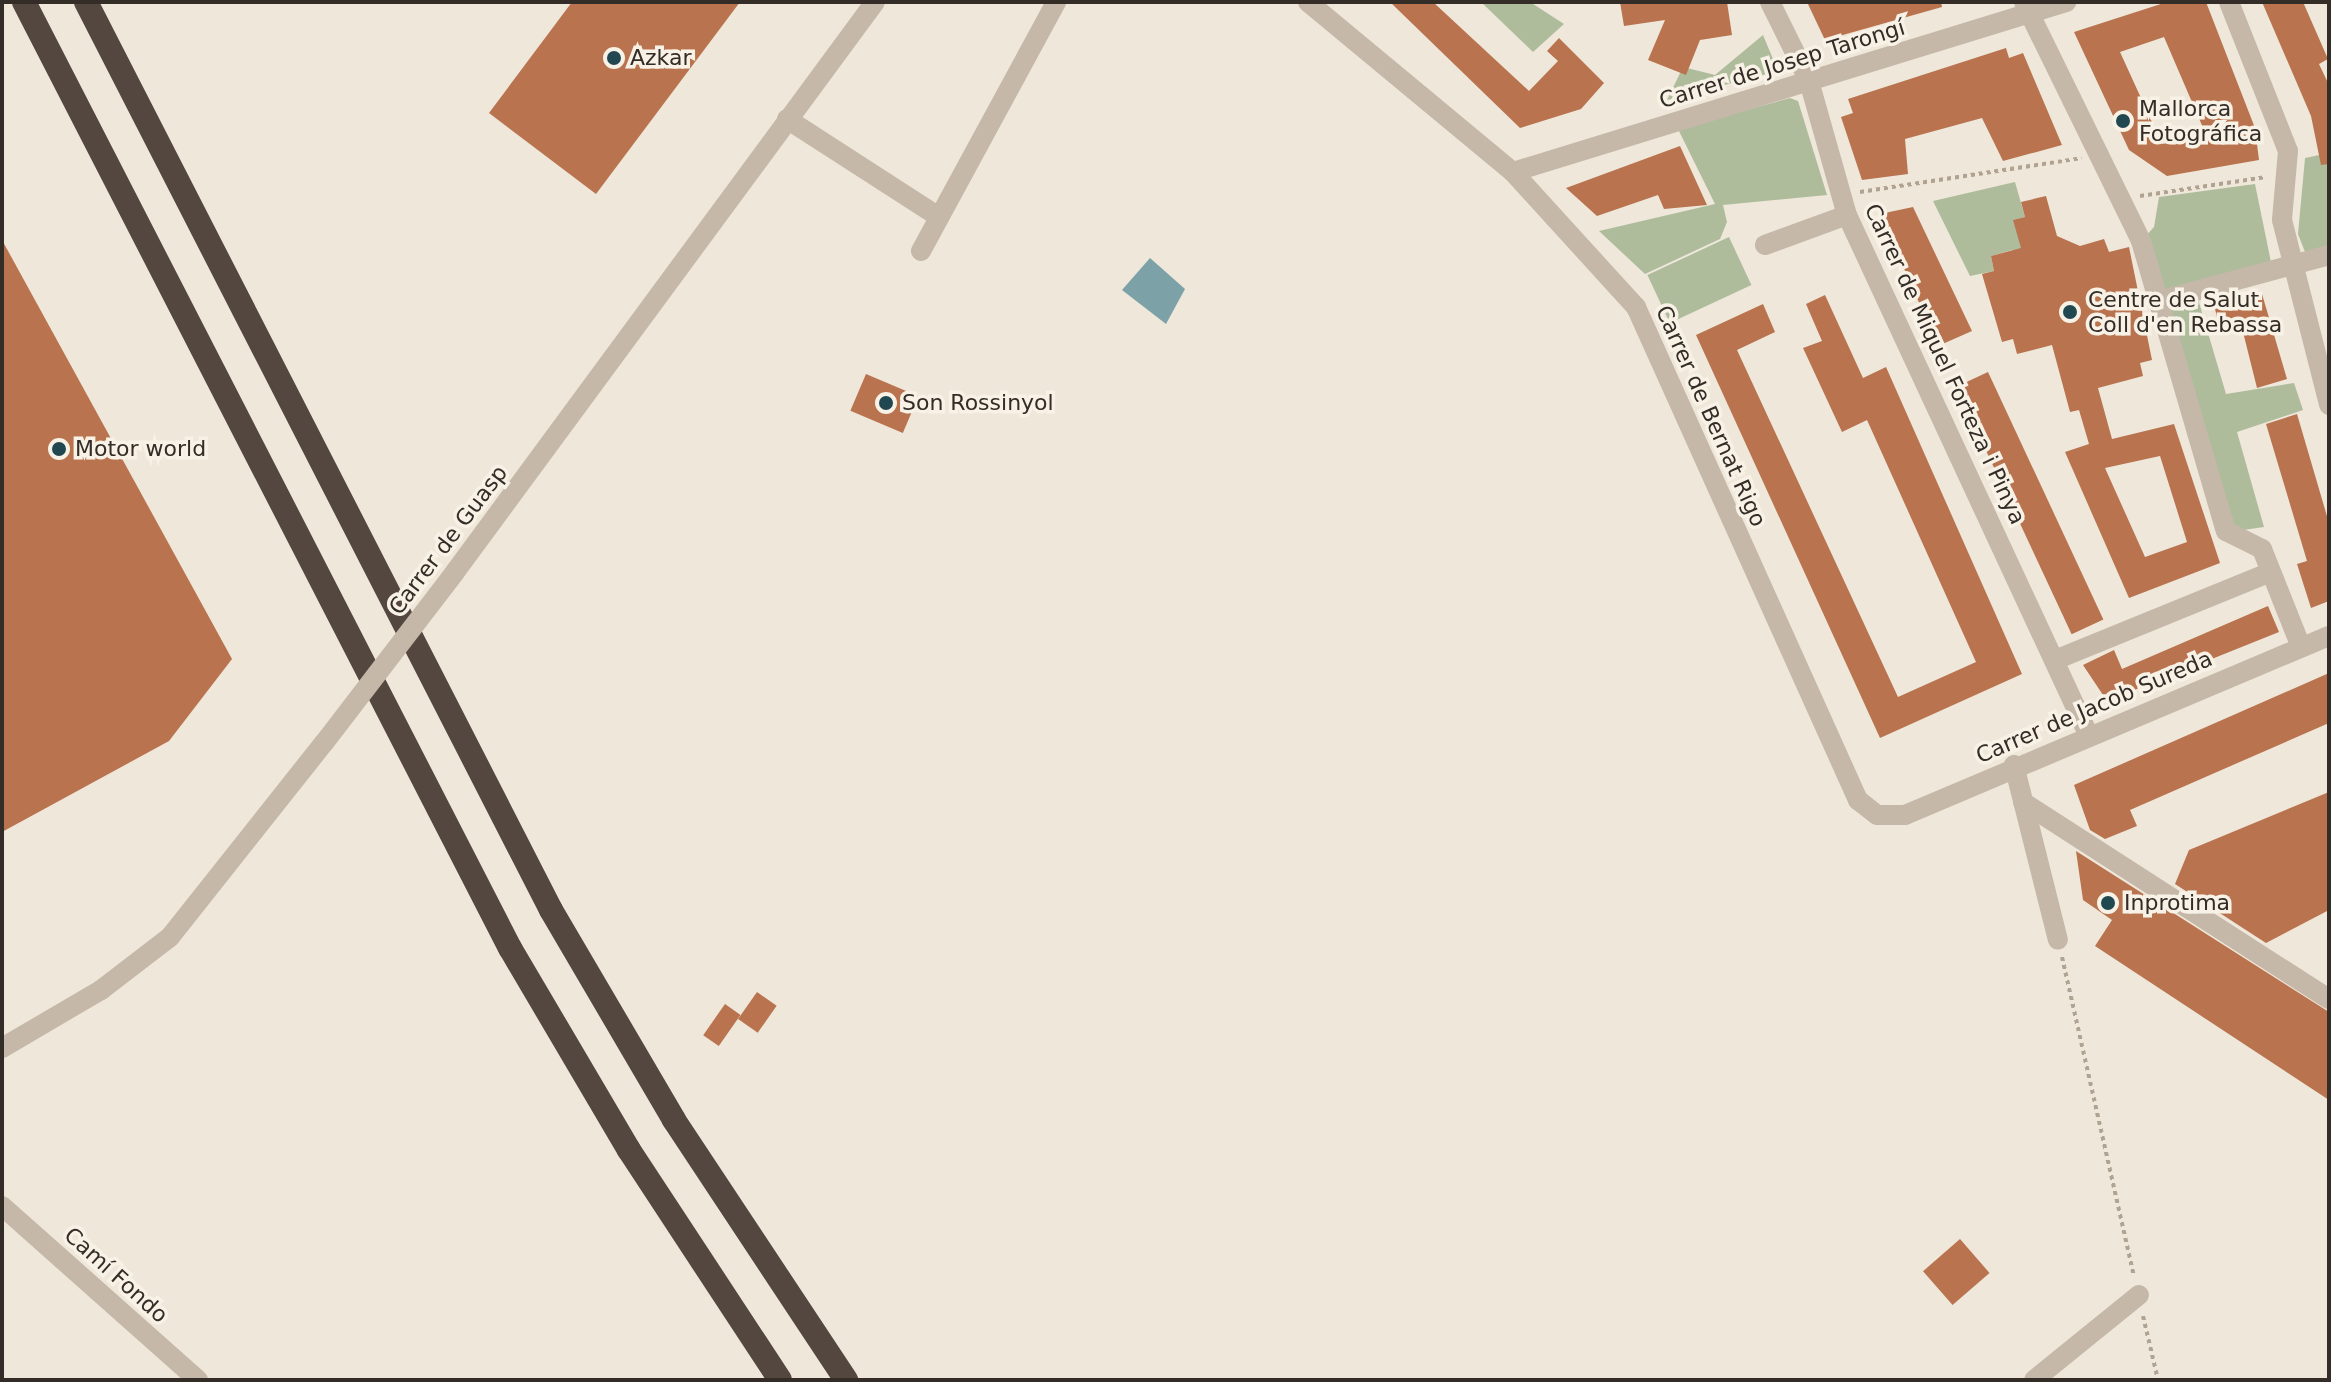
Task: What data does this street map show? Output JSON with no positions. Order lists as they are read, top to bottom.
{
  "streets": {
    "street": [
      "Carrer de Josep Tarongí",
      "Carrer de Miquel Forteza i Pinya",
      "Carrer de Bernat Rigo",
      "Carrer de Guasp",
      "Carrer de Jacob Sureda",
      "Camí Fondo"
    ]
  },
  "crossings": [
    ["Carrer de Josep Tarongí", "Carrer de Miquel Forteza i Pinya"],
    ["Carrer de Josep Tarongí", "Carrer de Bernat Rigo"],
    ["Carrer de Miquel Forteza i Pinya", "Carrer de Jacob Sureda"],
    ["Carrer de Bernat Rigo", "Carrer de Jacob Sureda"]
  ],
  "places": [
    "Azkar",
    "Mallorca Fotográfica",
    "Centre de Salut Coll d'en Rebassa",
    "Son Rossinyol",
    "Motor world",
    "Inprotima"
  ]
}
